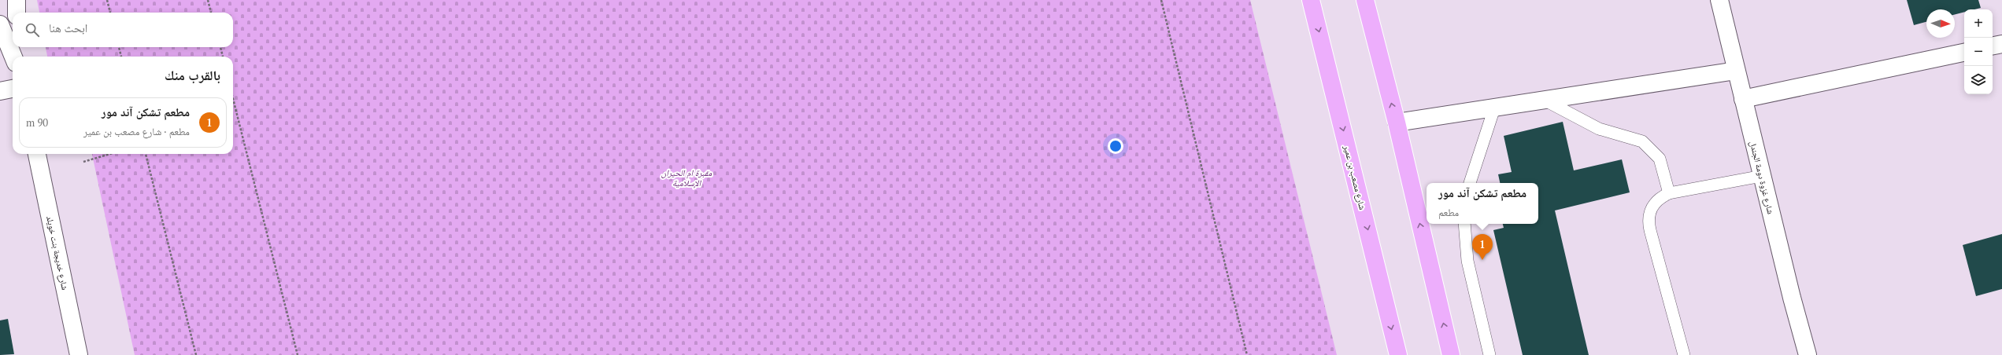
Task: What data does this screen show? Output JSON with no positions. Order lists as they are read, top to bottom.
{
  "streets": {
    "highway": ["شارع مصعب بن عمير"],
    "street": ["شارع غزوة دومة الجندل", "شارع خديجة بنت خويلد"]
  },
  "parks": ["مقبرة ام الحيران الإسلامية"],
  "north": "right",
  "page": {
    "map_buttons": ["+", "−"],
    "search": "ابحث هنا",
    "heading": "بالقرب منك",
    "list": [
      {
        "mark": "1",
        "name": "مطعم تشكن آند مور",
        "note": "مطعم · شارع مصعب بن عمير",
        "value": "90 m"
      }
    ],
    "popup": ["مطعم تشكن آند مور", "مطعم"],
    "pins": "1"
  }
}
